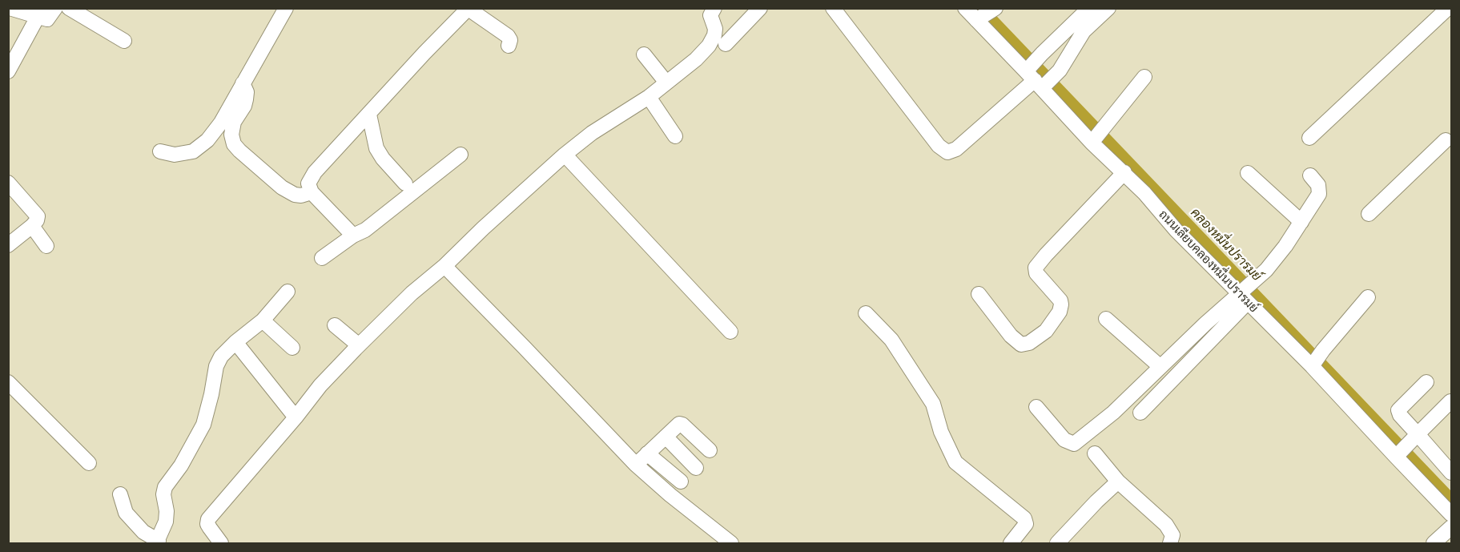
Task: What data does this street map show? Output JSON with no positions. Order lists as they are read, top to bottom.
{
  "streets": {
    "street": ["ถนนเลียบคลองหมื่นปรารมย์"]
  },
  "water": ["คลองหมื่นปรารมย์"]
}
